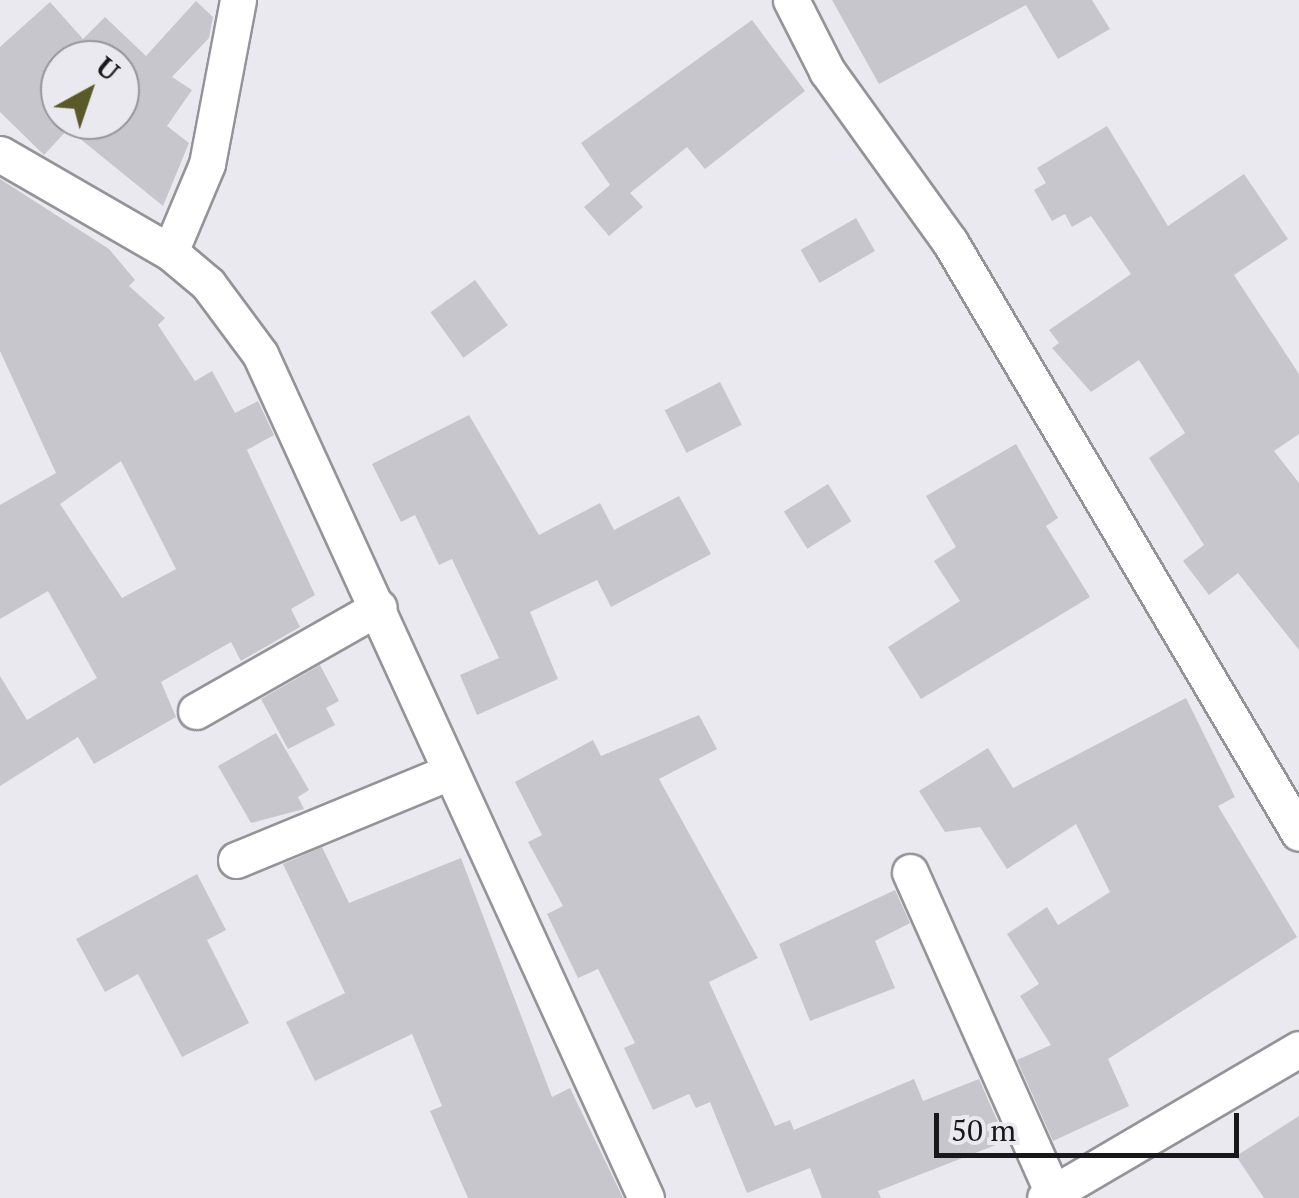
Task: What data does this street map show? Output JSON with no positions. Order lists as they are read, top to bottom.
{
  "scale_bar": "50 m",
  "north": "top right"
}
